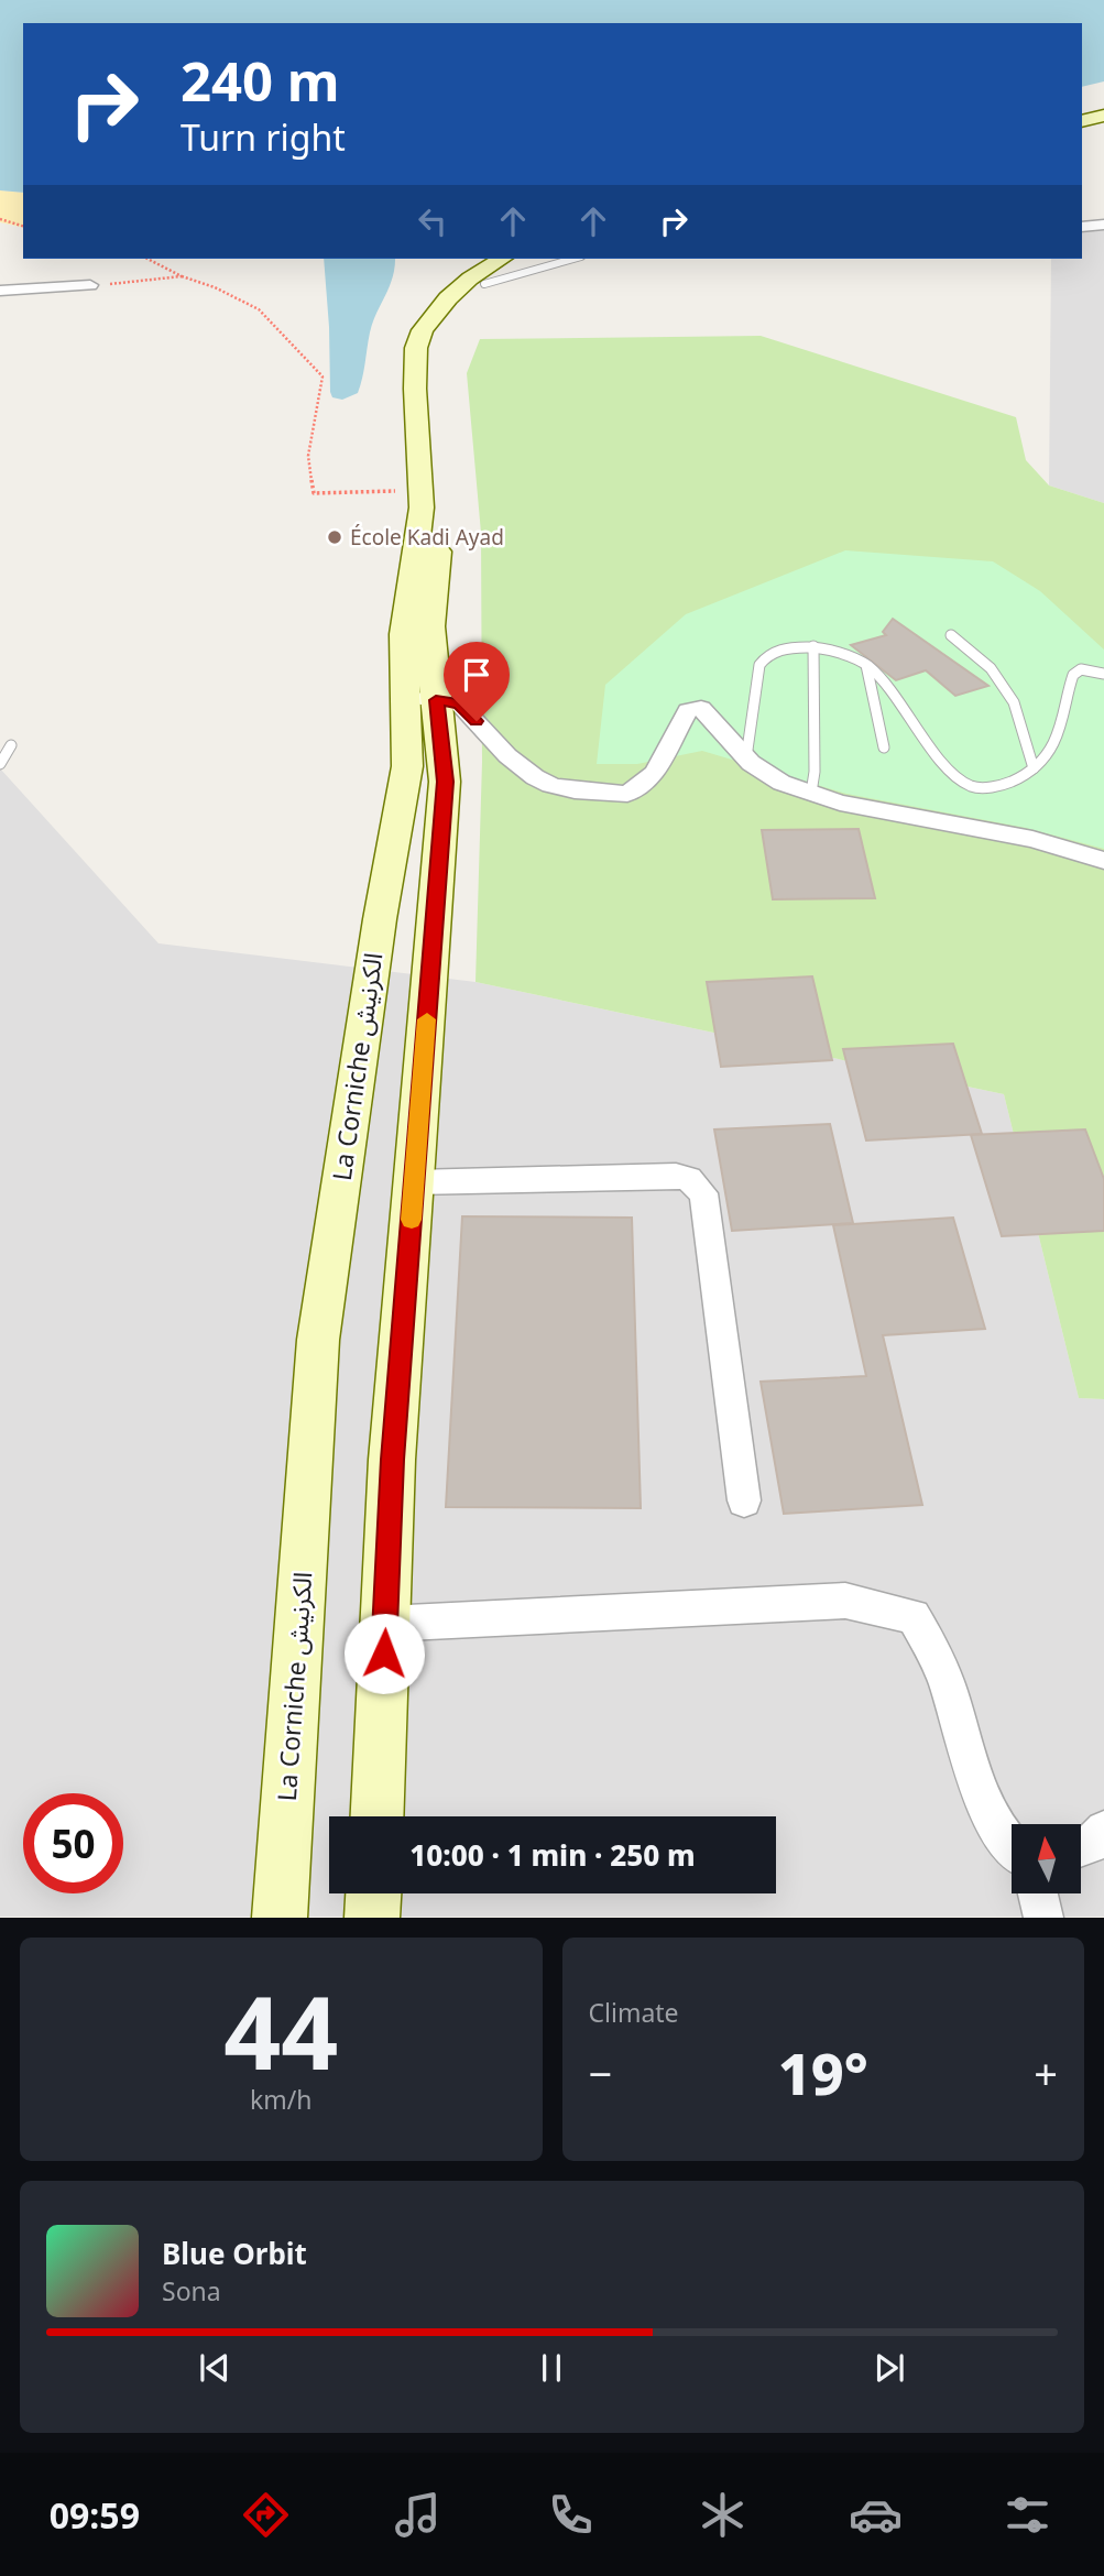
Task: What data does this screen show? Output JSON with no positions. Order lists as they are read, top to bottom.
{
  "streets": {
    "main road": ["La Corniche الكرنيش"]
  },
  "places": ["École Kadi Ayad"],
  "north": "top",
  "page": {
    "turn": ["240 m", "Turn right"],
    "limit": "50",
    "trip": "10:00 · 1 min · 250 m",
    "tile": [
      ["44", "km/h"],
      "Climate"
    ],
    "heat": ["−", "19°", "+"],
    "song": ["Blue Orbit", "Sona"],
    "tabs": "09:59"
  }
}
